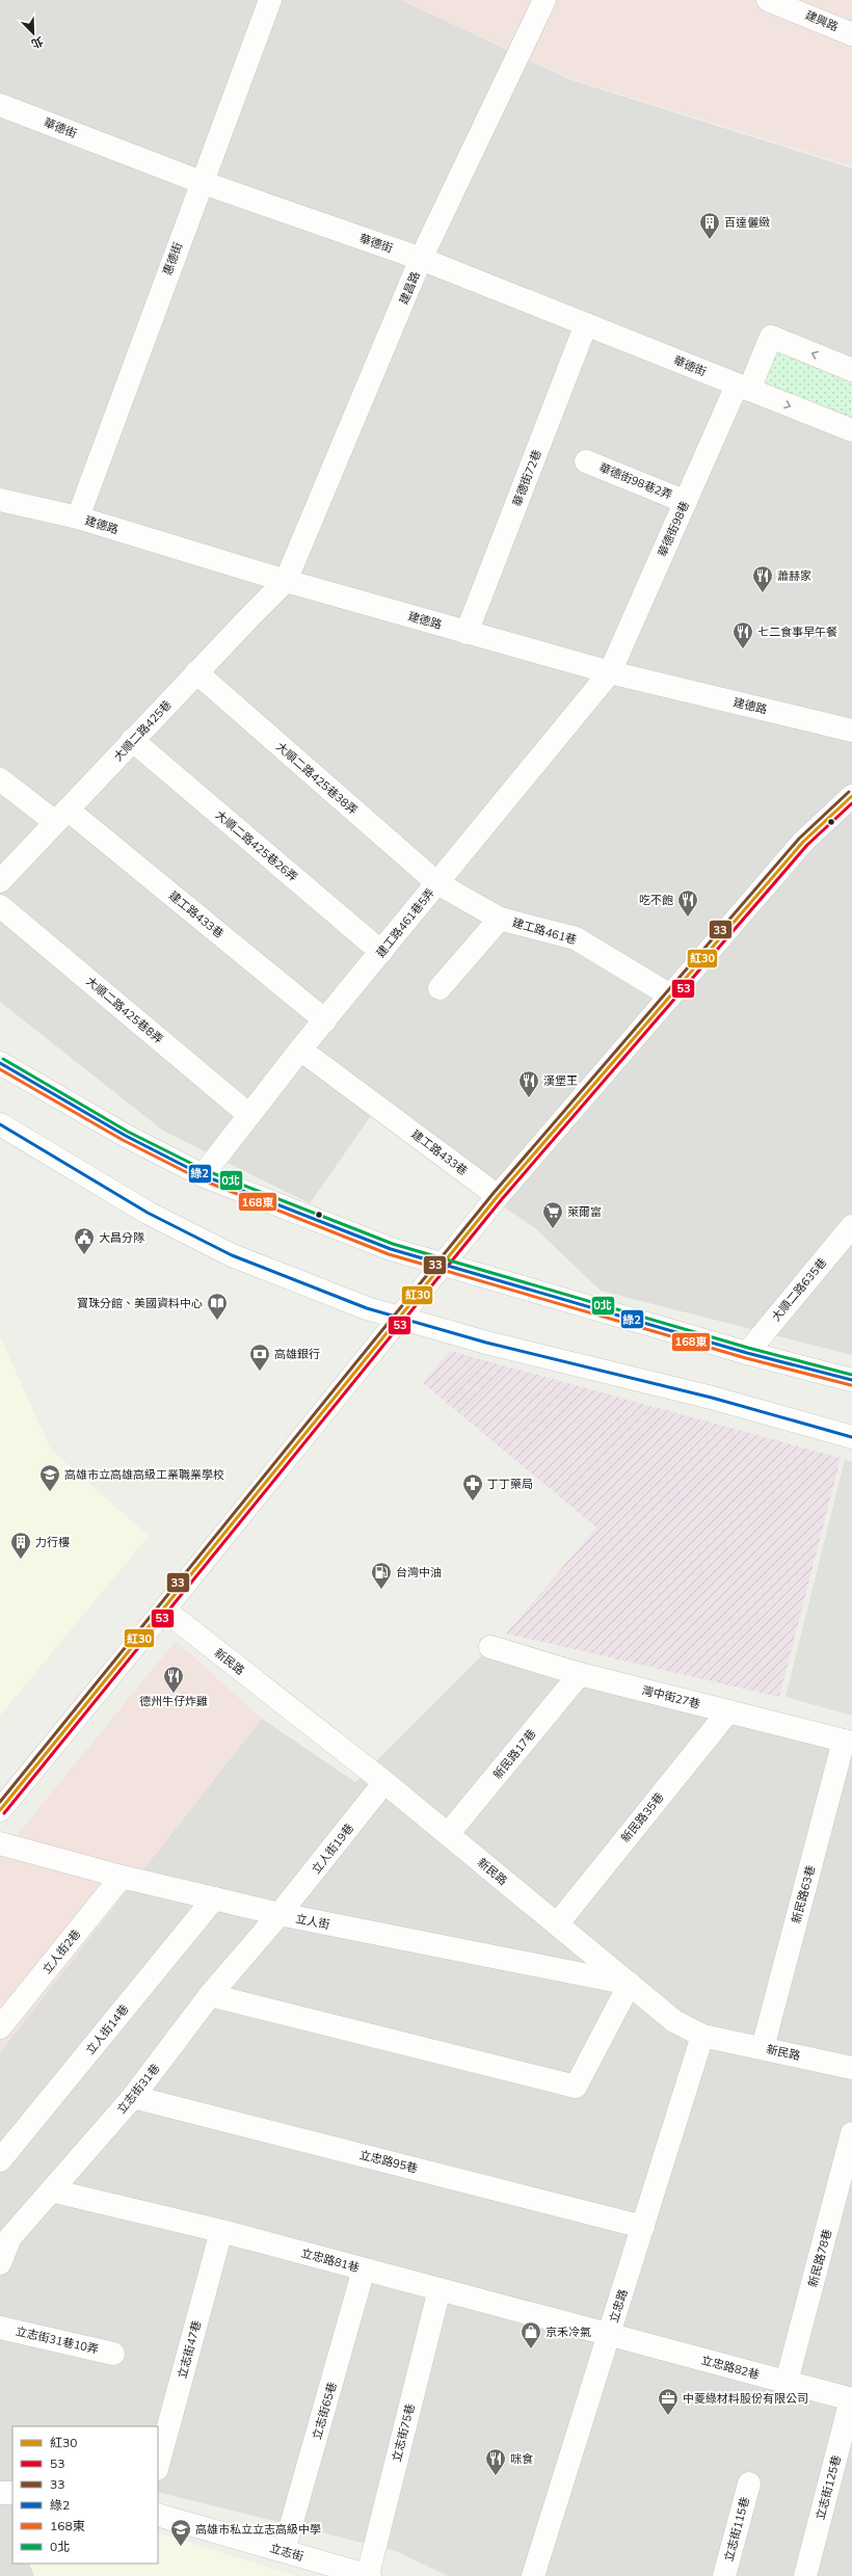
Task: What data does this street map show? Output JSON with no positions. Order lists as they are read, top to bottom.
{
  "streets": {
    "street": [
      "建興路",
      "華德街",
      "惠德街",
      "建昌路",
      "華德街72巷",
      "華德街98巷2弄",
      "建德路",
      "華德街98巷",
      "大順二路425巷",
      "大順二路425巷38弄",
      "大順二路425巷26弄",
      "建工路433巷",
      "建工路461巷5弄",
      "建工路461巷",
      "大順二路425巷8弄",
      "大順二路635巷",
      "新民路",
      "灣中街27巷",
      "新民路17巷",
      "新民路35巷",
      "立人街19巷",
      "新民路63巷",
      "立人街",
      "立人街2巷",
      "立人街14巷",
      "立志街31巷",
      "立忠路95巷",
      "新民路78巷",
      "立忠路81巷",
      "立忠路",
      "立志街31巷10弄",
      "立志街47巷",
      "立忠路82巷",
      "立志街65巷",
      "立志街75巷",
      "立志街125巷",
      "立志街115巷",
      "立志街"
    ]
  },
  "crossings": [
    ["華德街", "惠德街"],
    ["華德街", "建昌路"],
    ["華德街", "華德街72巷"],
    ["華德街", "華德街98巷"],
    ["惠德街", "建德路"],
    ["建昌路", "建德路"],
    ["建昌路", "大順二路425巷"],
    ["華德街72巷", "建德路"],
    ["華德街98巷2弄", "華德街98巷"],
    ["建德路", "華德街98巷"],
    ["建德路", "大順二路425巷"],
    ["建德路", "建工路461巷5弄"],
    ["華德街98巷", "建工路461巷5弄"],
    ["大順二路425巷", "大順二路425巷38弄"],
    ["大順二路425巷", "大順二路425巷26弄"],
    ["大順二路425巷", "建工路433巷"],
    ["大順二路425巷38弄", "建工路461巷5弄"],
    ["大順二路425巷38弄", "建工路461巷"],
    ["大順二路425巷26弄", "建工路461巷5弄"],
    ["建工路433巷", "建工路461巷5弄"],
    ["建工路461巷5弄", "建工路461巷"],
    ["建工路461巷5弄", "大順二路425巷8弄"],
    ["新民路", "新民路17巷"],
    ["新民路", "新民路35巷"],
    ["新民路", "立人街19巷"],
    ["新民路", "新民路63巷"],
    ["新民路", "立人街"],
    ["新民路", "立忠路"],
    ["灣中街27巷", "新民路17巷"],
    ["灣中街27巷", "新民路35巷"],
    ["灣中街27巷", "新民路63巷"],
    ["立人街19巷", "立人街"],
    ["立人街19巷", "立志街31巷"],
    ["立人街", "立人街2巷"],
    ["立人街", "立人街14巷"],
    ["立人街", "立志街31巷"],
    ["立志街31巷", "立忠路95巷"],
    ["立志街31巷", "立忠路81巷"],
    ["立忠路95巷", "立忠路"],
    ["新民路78巷", "立忠路82巷"],
    ["立忠路81巷", "立忠路"],
    ["立忠路81巷", "立志街47巷"],
    ["立忠路81巷", "立忠路82巷"],
    ["立忠路81巷", "立志街65巷"],
    ["立忠路81巷", "立志街75巷"],
    ["立忠路", "立忠路82巷"],
    ["立忠路82巷", "立志街125巷"],
    ["立志街65巷", "立志街"],
    ["立志街75巷", "立志街"]
  ],
  "places": {
    "building": ["百達儷緻", "力行樓"],
    "restaurant": [
      "蕭赫家",
      "七二食事早午餐",
      "吃不飽",
      "漢堡王",
      "德州牛仔炸雞",
      "咪食"
    ],
    "supermarket": ["萊爾富"],
    "public building": ["大昌分隊"],
    "library": ["寶珠分館、美國資料中心"],
    "bank": ["高雄銀行"],
    "school or university": ["高雄市立高雄高級工業職業學校", "高雄市私立立志高級中學"],
    "pharmacy": ["丁丁藥局"],
    "fuel station": ["台灣中油"],
    "shop": ["京禾冷氣"],
    "office": ["中菱綠材料股份有限公司"]
  },
  "lines": [
    "transit line 33",
    "transit line 紅30",
    "transit line 53",
    "transit line 0北",
    "transit line 綠2",
    "transit line 168東"
  ],
  "legend": [
    "紅30",
    "53",
    "33",
    "綠2",
    "168東",
    "0北"
  ],
  "north": "bottom right"
}
